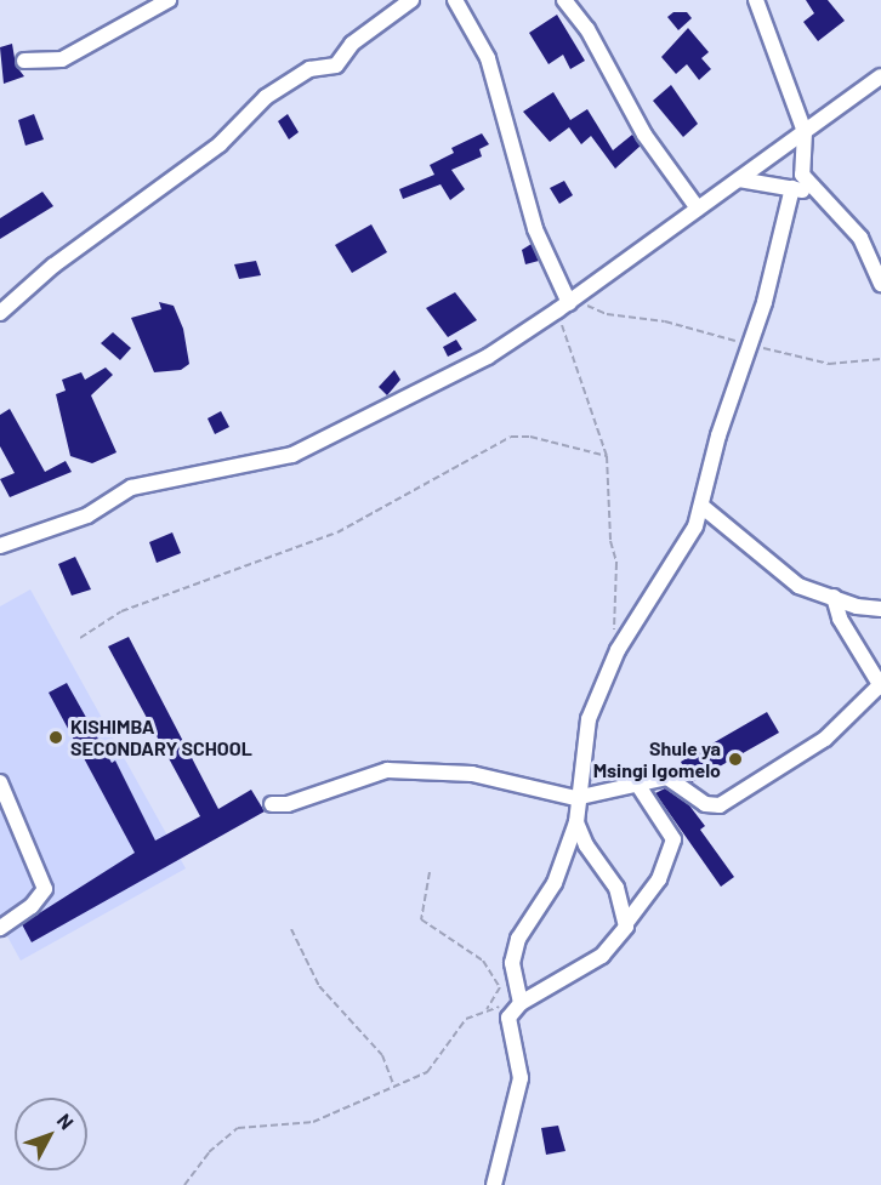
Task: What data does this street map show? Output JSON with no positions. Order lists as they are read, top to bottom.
{
  "places": ["KISHIMBA SECONDARY SCHOOL", "Shule ya Msingi Igomelo"],
  "north": "top right"
}
